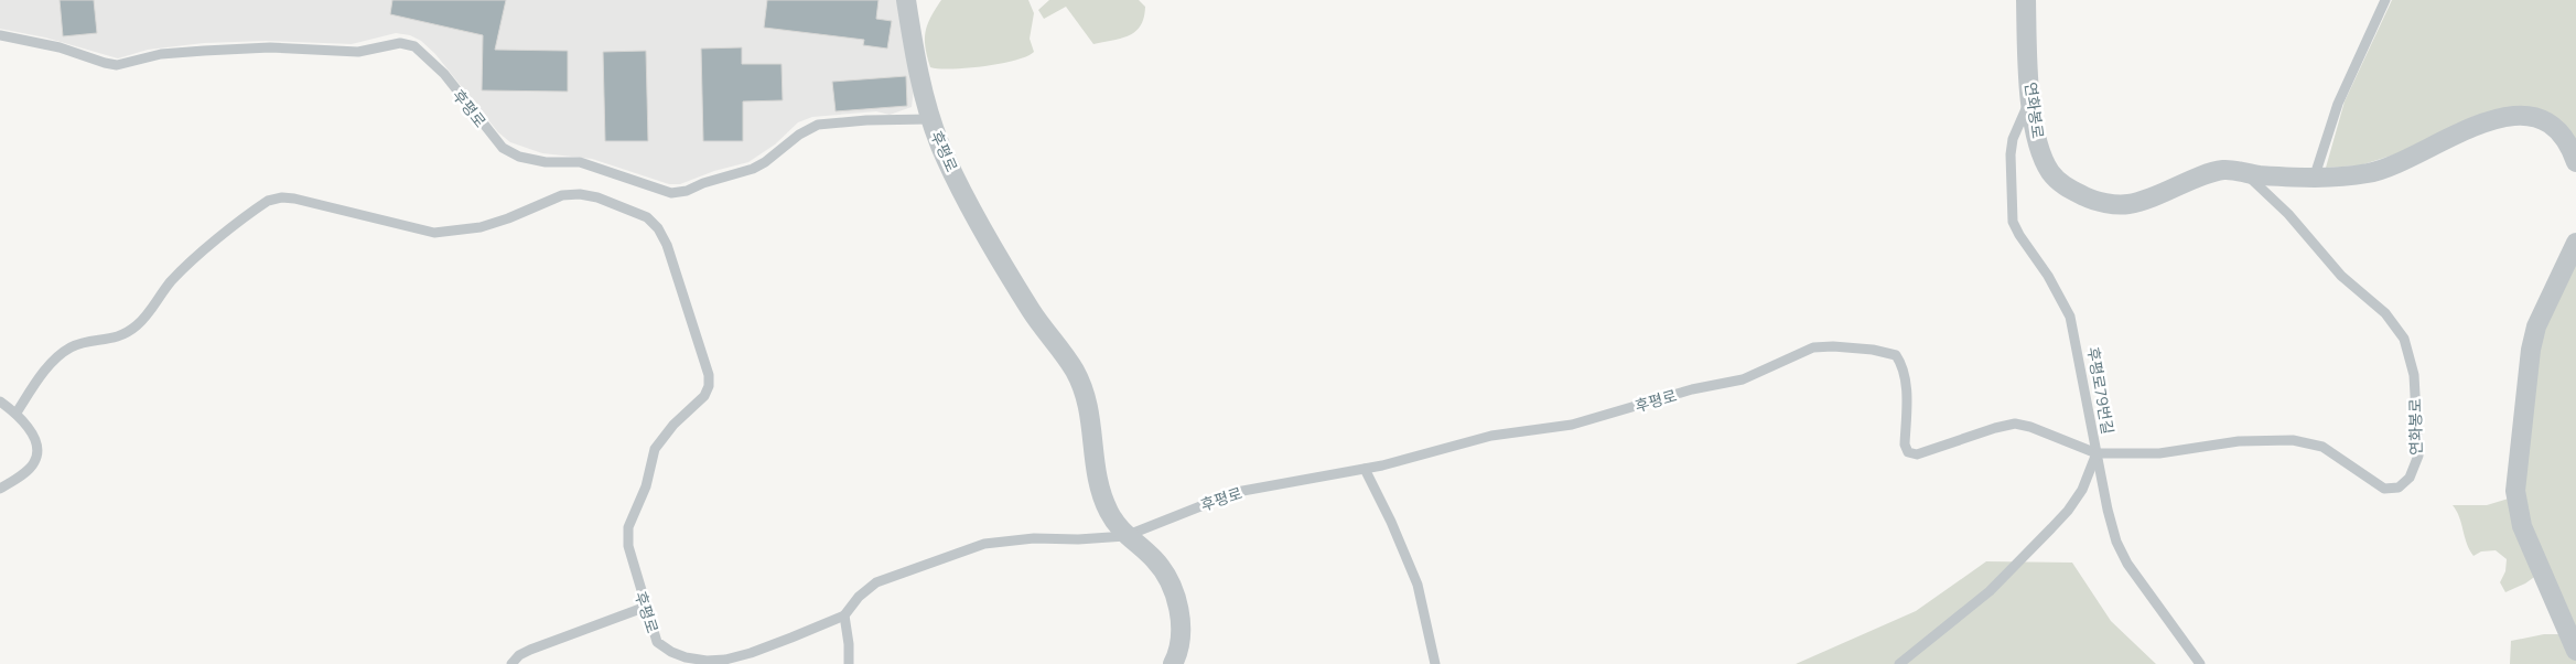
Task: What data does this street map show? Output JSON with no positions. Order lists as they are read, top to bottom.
{
  "streets": {
    "street": ["후평로", "연화봉로"],
    "lane": ["후평로79번길"]
  },
  "crossings": [
    ["후평로", "연화봉로"],
    ["후평로", "후평로79번길"],
    ["연화봉로", "후평로79번길"]
  ]
}
